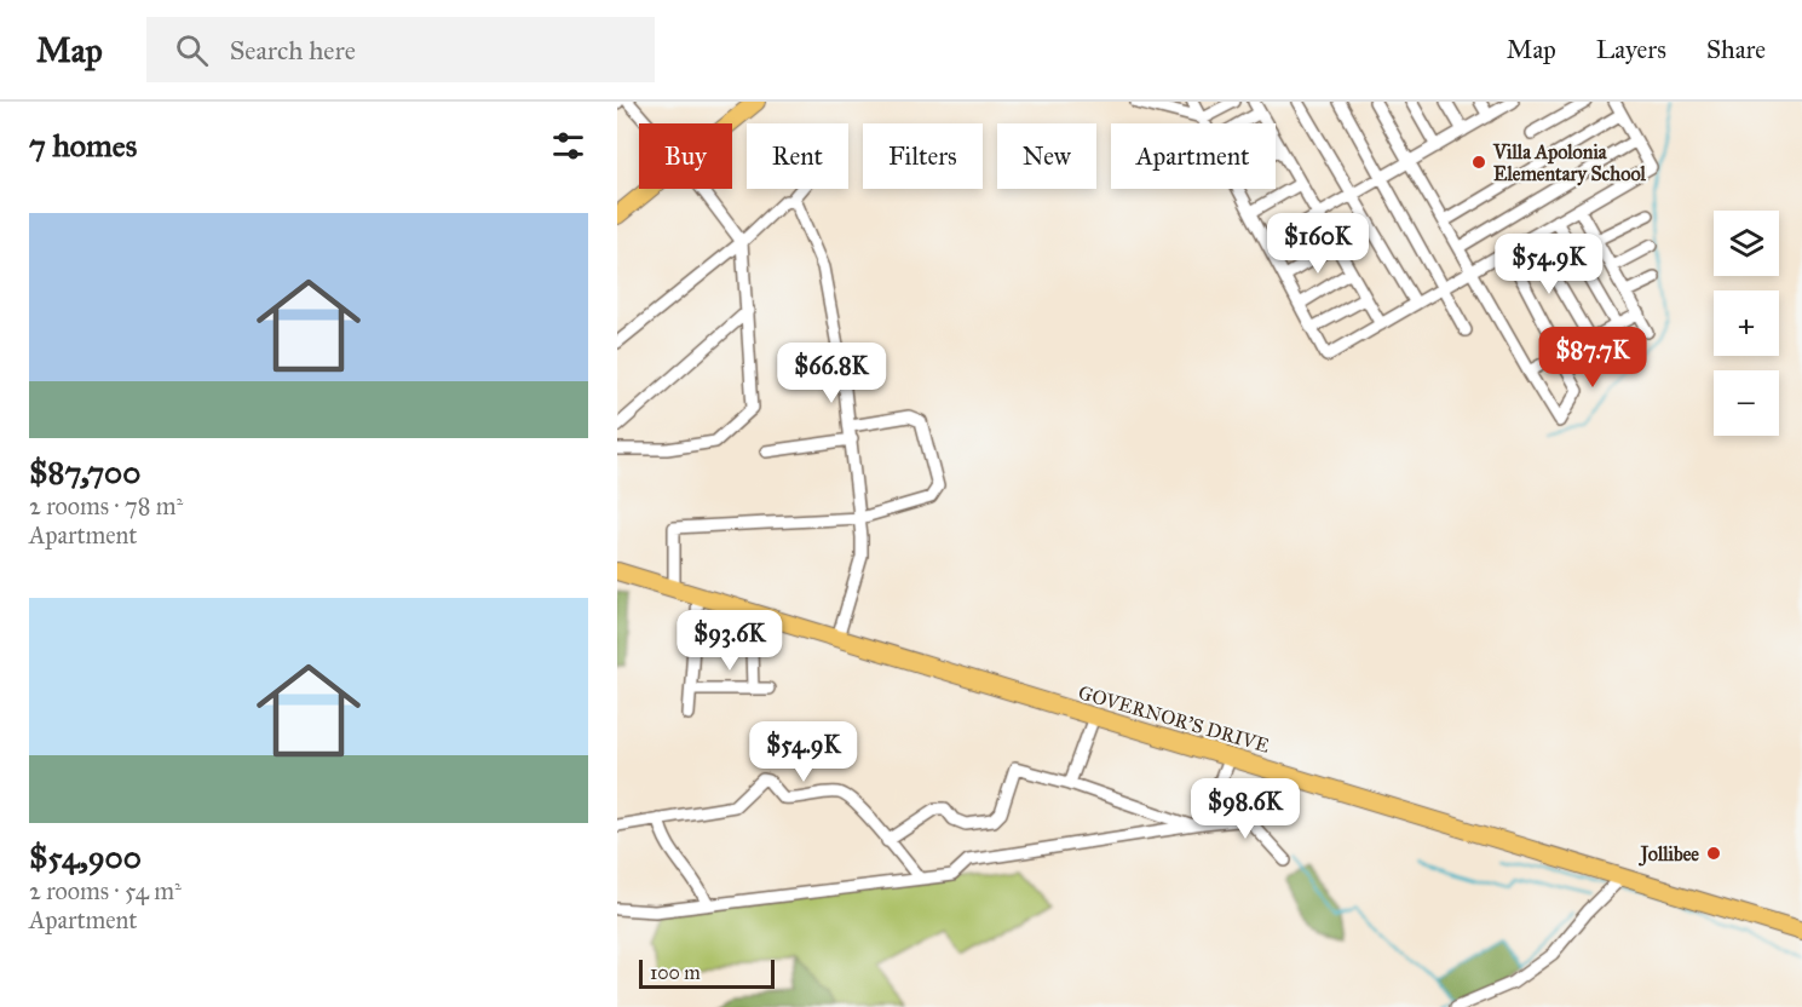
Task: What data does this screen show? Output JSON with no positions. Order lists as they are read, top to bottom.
{
  "streets": {
    "main road": ["GOVERNOR'S DRIVE"]
  },
  "places": ["Villa Apolonia Elementary School", "Jollibee"],
  "scale_bar": "100 m",
  "page": {
    "header": "Map",
    "search": "Search here",
    "nav": ["Map", "Layers", "Share"],
    "heading": "7 homes",
    "chip": [
      "Buy",
      "Rent",
      "Filters",
      "New",
      "Apartment"
    ],
    "list": [
      {
        "name": "$87,700",
        "note": "2 rooms · 78 m² · Apartment"
      },
      {
        "name": "$54,900",
        "note": "2 rooms · 54 m² · Apartment"
      }
    ],
    "map_buttons": ["+", "−"],
    "price": [
      "$160K",
      "$54.9K",
      "$87.7K",
      "$66.8K",
      "$93.6K",
      "$54.9K",
      "$98.6K"
    ],
    "scale": "100 m"
  }
}
